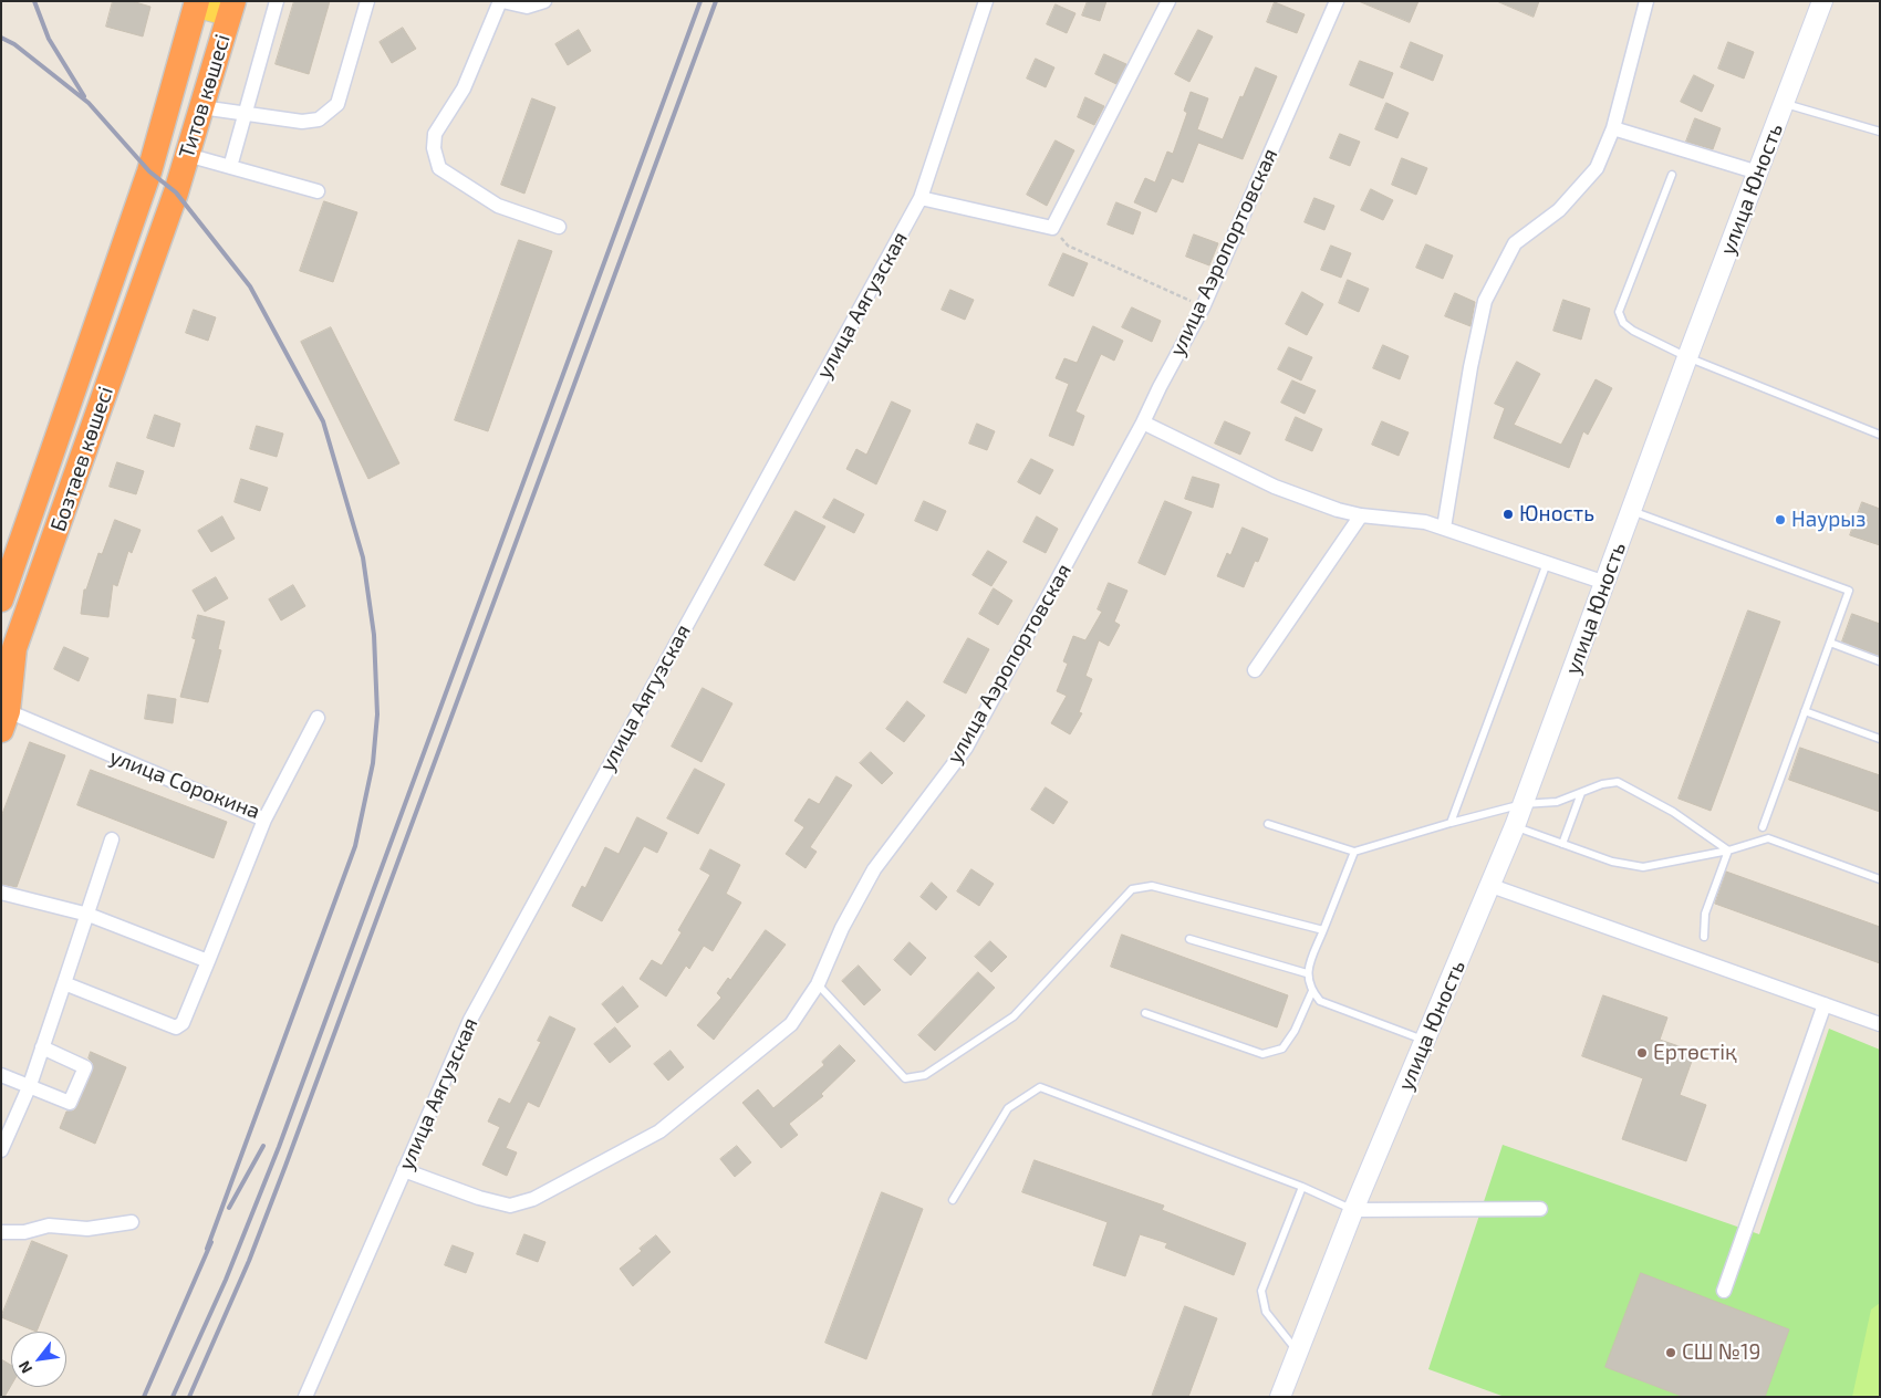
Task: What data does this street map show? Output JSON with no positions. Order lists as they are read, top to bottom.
{
  "streets": {
    "highway": ["Титов көшесі", "Бозтаев көшесі"],
    "street": [
      "улица Юность",
      "улица Аэропортовская",
      "улица Аягузская",
      "улица Сорокина"
    ]
  },
  "crossings": [
    ["Титов көшесі", "Бозтаев көшесі"],
    ["улица Аэропортовская", "улица Аягузская"],
    ["Бозтаев көшесі", "улица Сорокина"]
  ],
  "places": [
    "Юность",
    "Наурыз",
    "Ертөстіқ",
    "СШ №19"
  ],
  "north": "bottom left"
}
